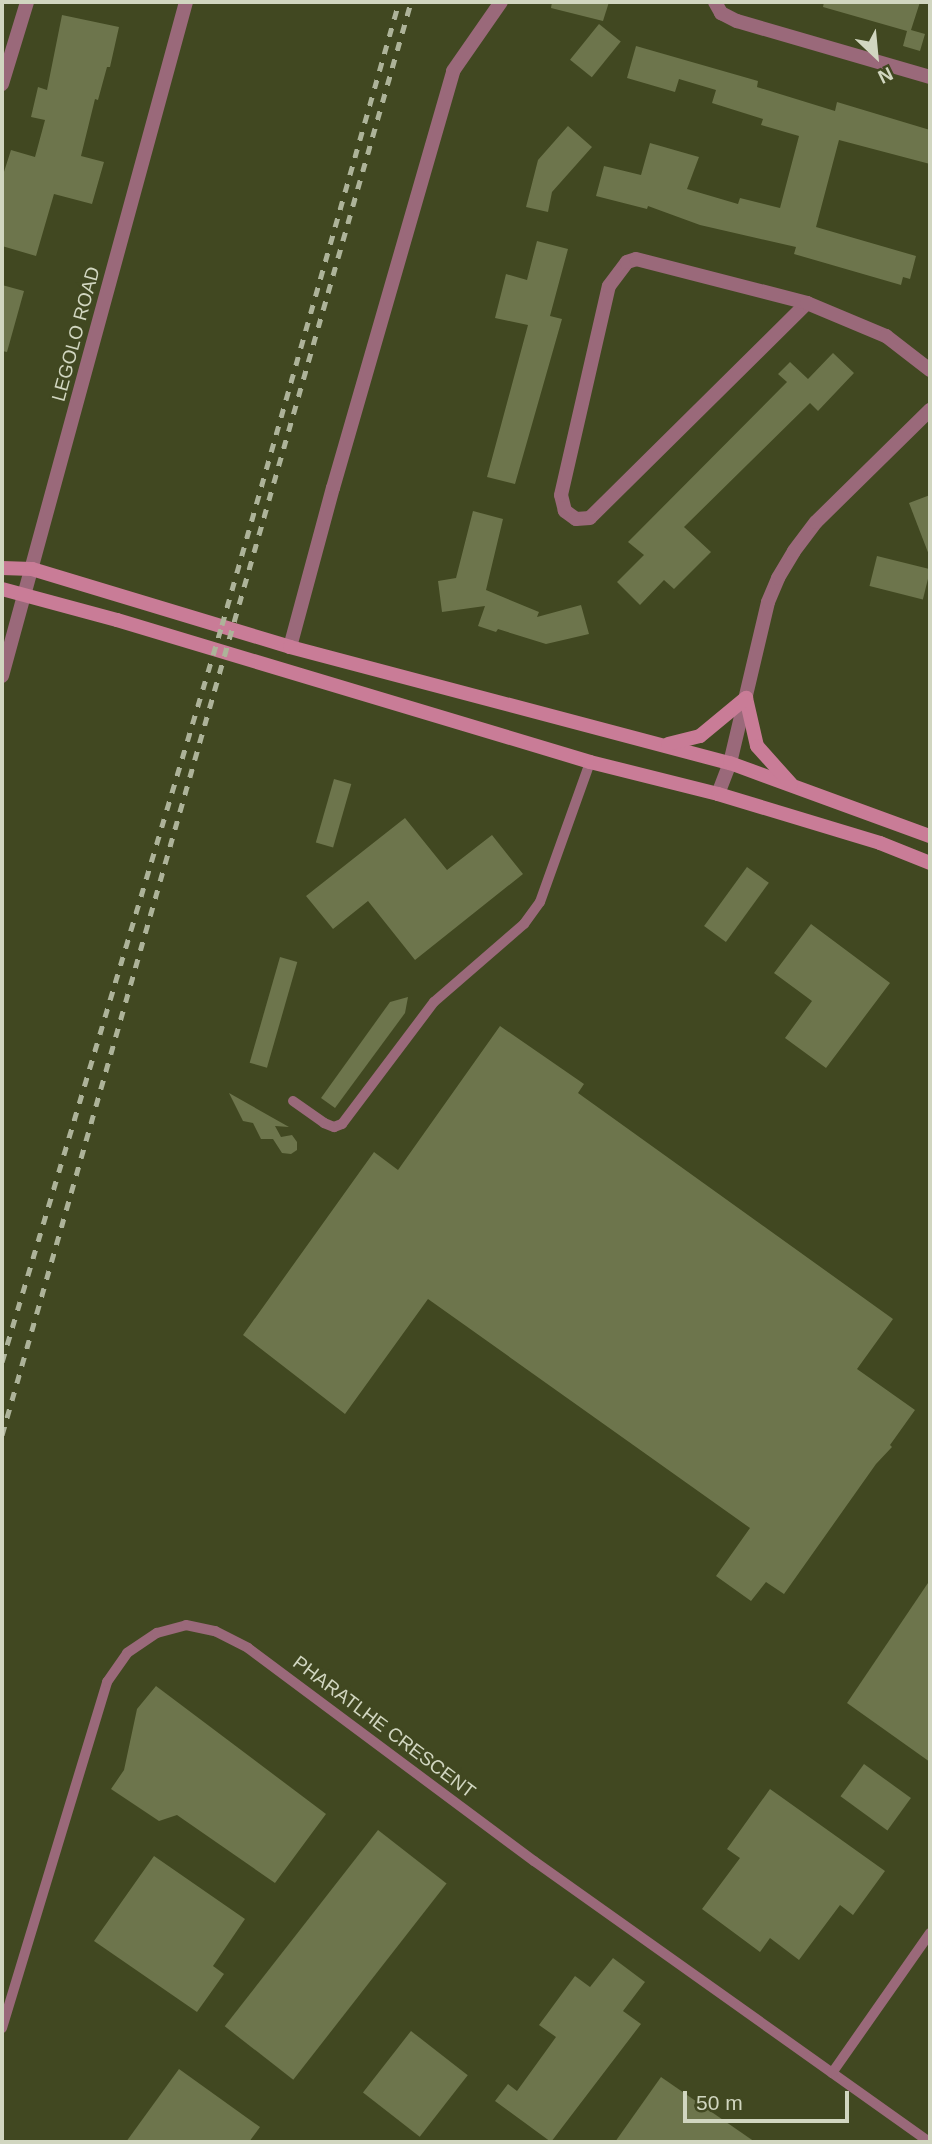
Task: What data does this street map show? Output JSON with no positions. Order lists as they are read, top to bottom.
{
  "streets": {
    "street": ["LEGOLO ROAD"],
    "lane": ["PHARATLHE CRESCENT"]
  },
  "scale_bar": "50 m",
  "north": "bottom right"
}
